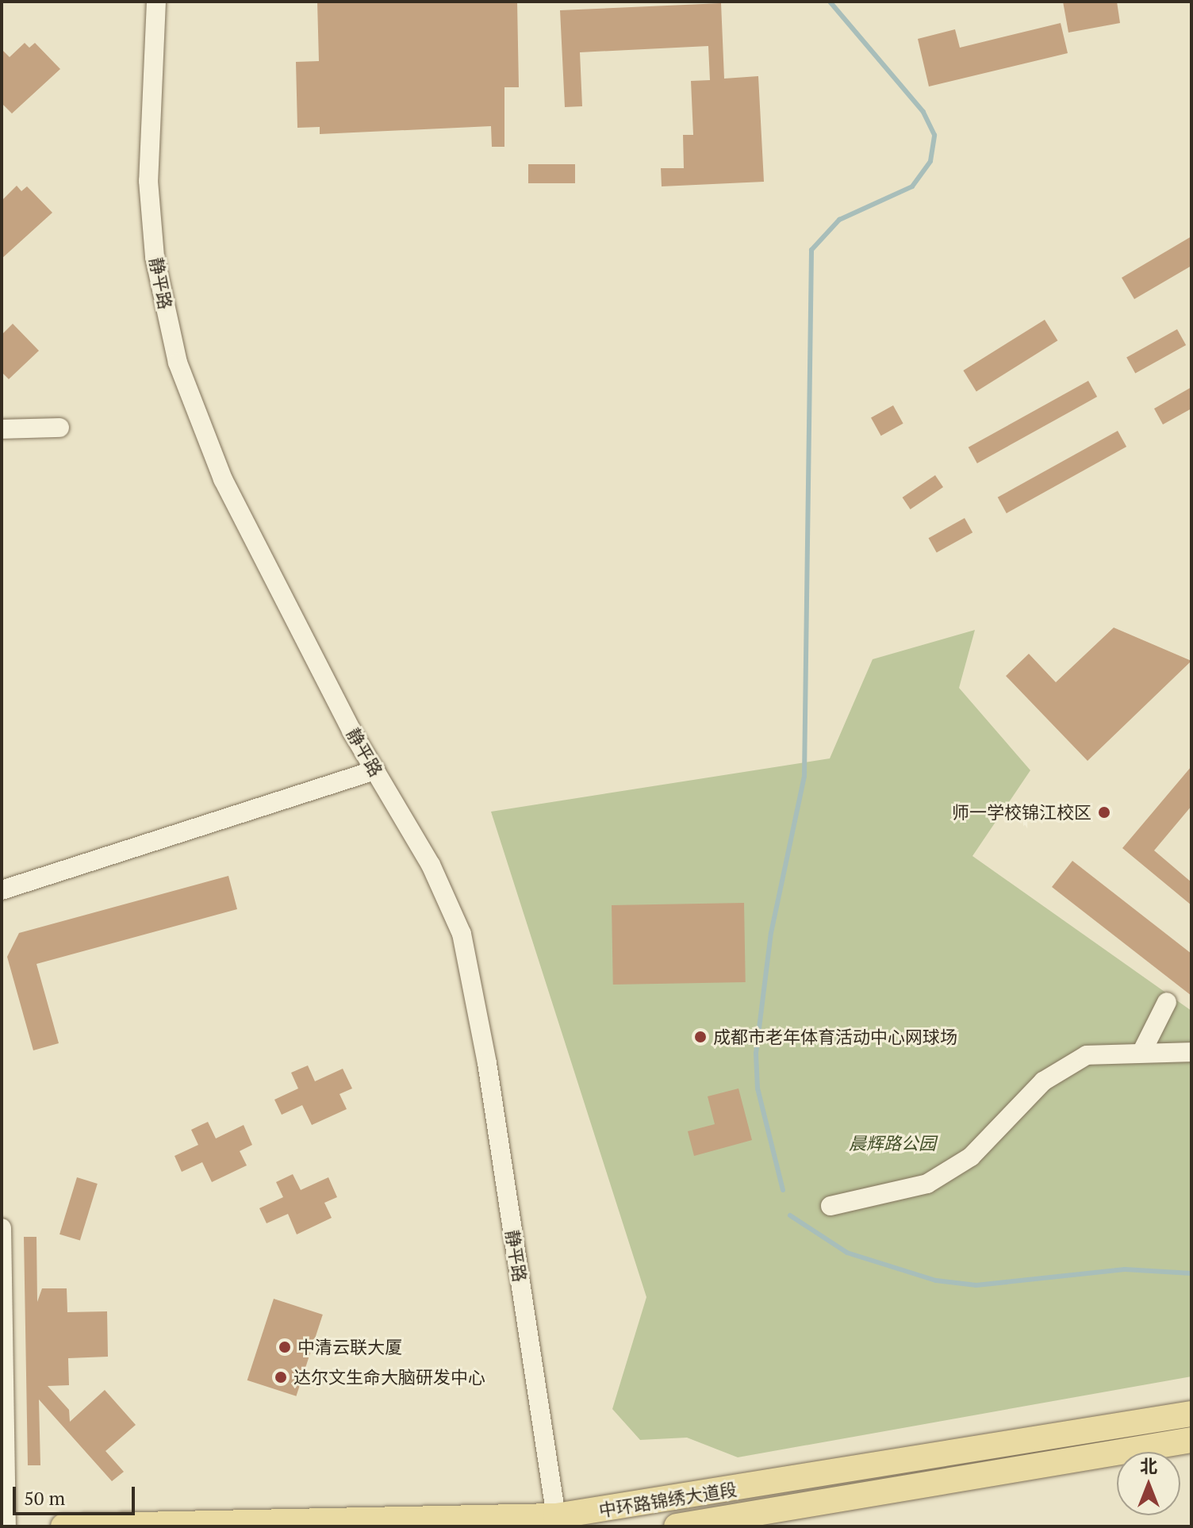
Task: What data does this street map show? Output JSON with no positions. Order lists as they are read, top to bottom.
{
  "streets": {
    "main road": ["中环路锦绣大道段"],
    "street": ["静平路"]
  },
  "crossings": [
    ["静平路", "中环路锦绣大道段"]
  ],
  "parks": ["晨辉路公园"],
  "places": [
    "师一学校锦江校区",
    "成都市老年体育活动中心网球场",
    "中清云联大厦",
    "达尔文生命大脑研发中心"
  ],
  "scale_bar": "50 m",
  "north": "top"
}
